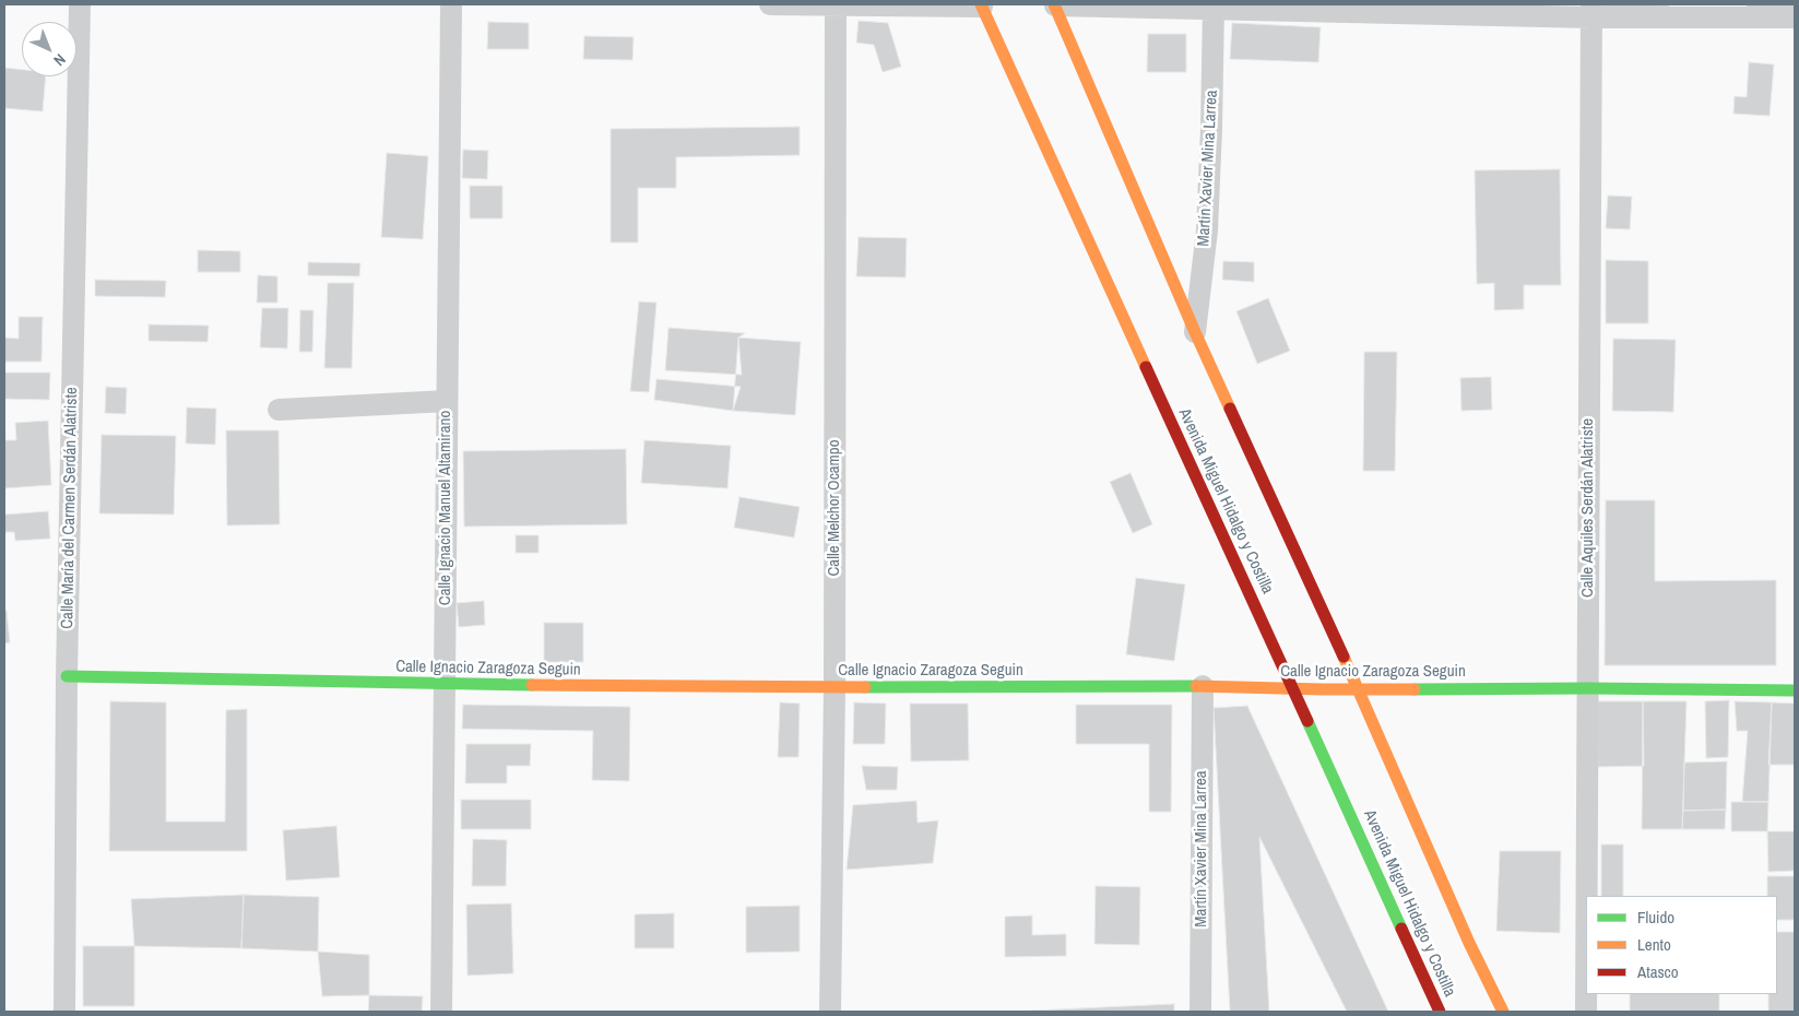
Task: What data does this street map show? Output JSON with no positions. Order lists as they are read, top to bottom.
{
  "streets": {
    "main road": ["Avenida Miguel Hidalgo y Costilla", "Calle Ignacio Zaragoza Seguin"],
    "street": [
      "Martín Xavier Mina Larrea",
      "Calle María del Carmen Serdán Alatriste",
      "Calle Ignacio Manuel Altamirano",
      "Calle Melchor Ocampo",
      "Calle Aquiles Serdán Alatriste"
    ]
  },
  "crossings": [
    ["Martín Xavier Mina Larrea", "Calle Ignacio Zaragoza Seguin"],
    ["Avenida Miguel Hidalgo y Costilla", "Calle Ignacio Zaragoza Seguin"],
    ["Calle María del Carmen Serdán Alatriste", "Calle Ignacio Zaragoza Seguin"],
    ["Calle Ignacio Manuel Altamirano", "Calle Ignacio Zaragoza Seguin"],
    ["Calle Melchor Ocampo", "Calle Ignacio Zaragoza Seguin"],
    ["Calle Aquiles Serdán Alatriste", "Calle Ignacio Zaragoza Seguin"]
  ],
  "legend": ["Fluido", "Lento", "Atasco"],
  "north": "bottom right"
}
